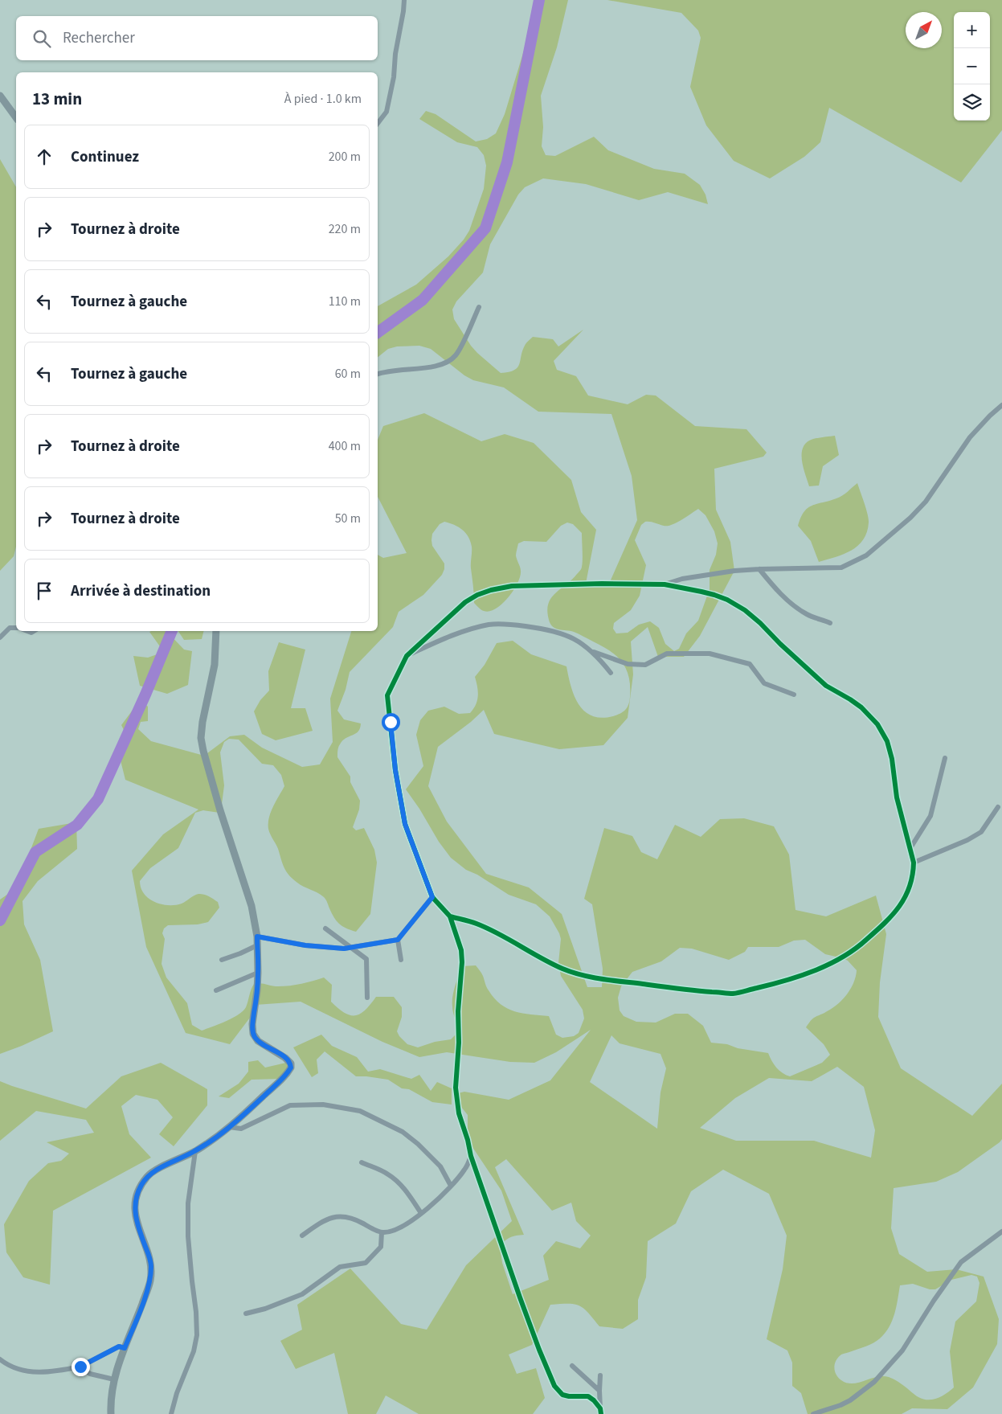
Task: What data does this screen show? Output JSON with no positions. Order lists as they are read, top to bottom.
{
  "north": "top right",
  "page": {
    "map_buttons": ["+", "−"],
    "search": "Rechercher",
    "heading": ["13 min", "À pied · 1.0 km"],
    "list": [
      ["Continuez", "200 m"],
      ["Tournez à droite", "220 m"],
      ["Tournez à gauche", "110 m"],
      ["Tournez à gauche", "60 m"],
      ["Tournez à droite", "400 m"],
      ["Tournez à droite", "50 m"],
      "Arrivée à destination"
    ]
  }
}
